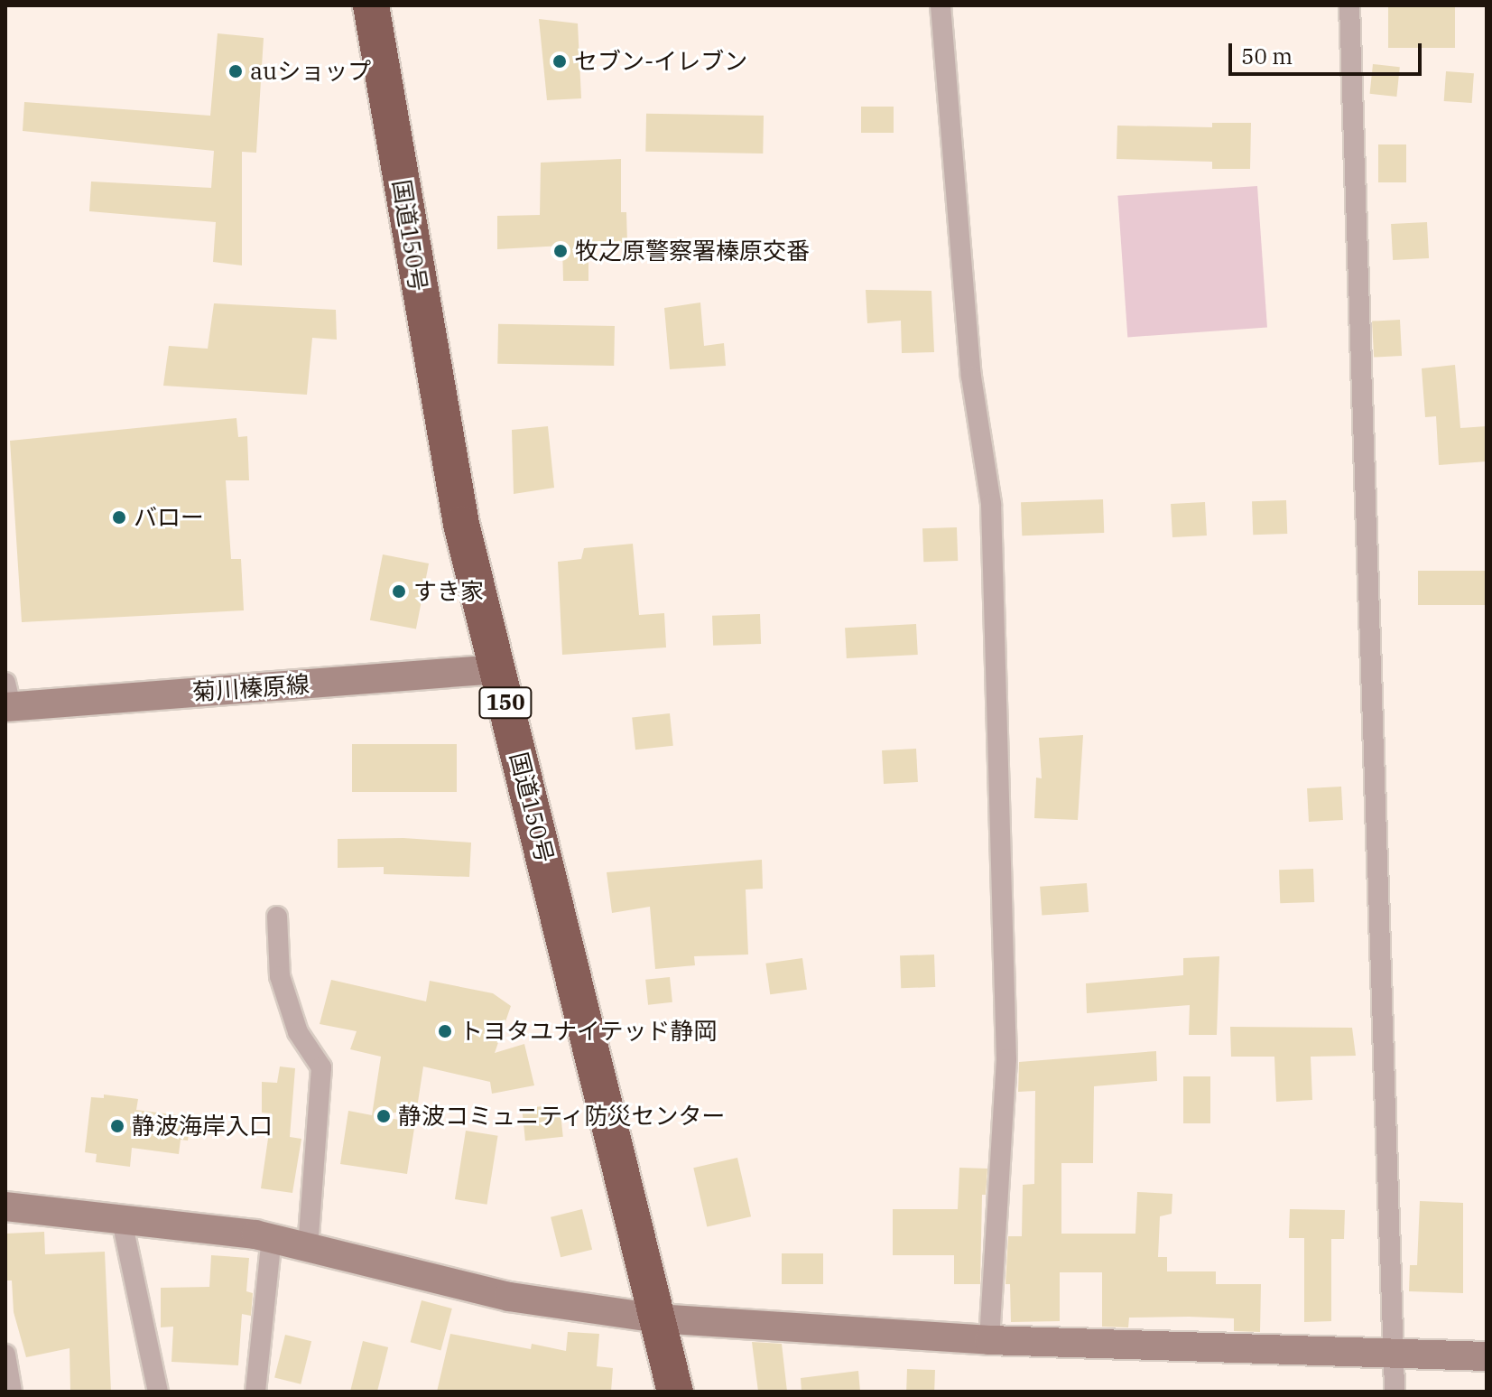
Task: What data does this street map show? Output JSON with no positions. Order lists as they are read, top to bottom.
{
  "streets": {
    "highway": ["国道150号", "150"],
    "street": ["菊川榛原線"]
  },
  "crossings": [
    ["国道150号", "菊川榛原線"]
  ],
  "places": [
    "セブン-イレブン",
    "auショップ",
    "牧之原警察署榛原交番",
    "バロー",
    "すき家",
    "トヨタユナイテッド静岡",
    "静波コミュニティ防災センター",
    "静波海岸入口"
  ],
  "scale_bar": "50 m"
}
